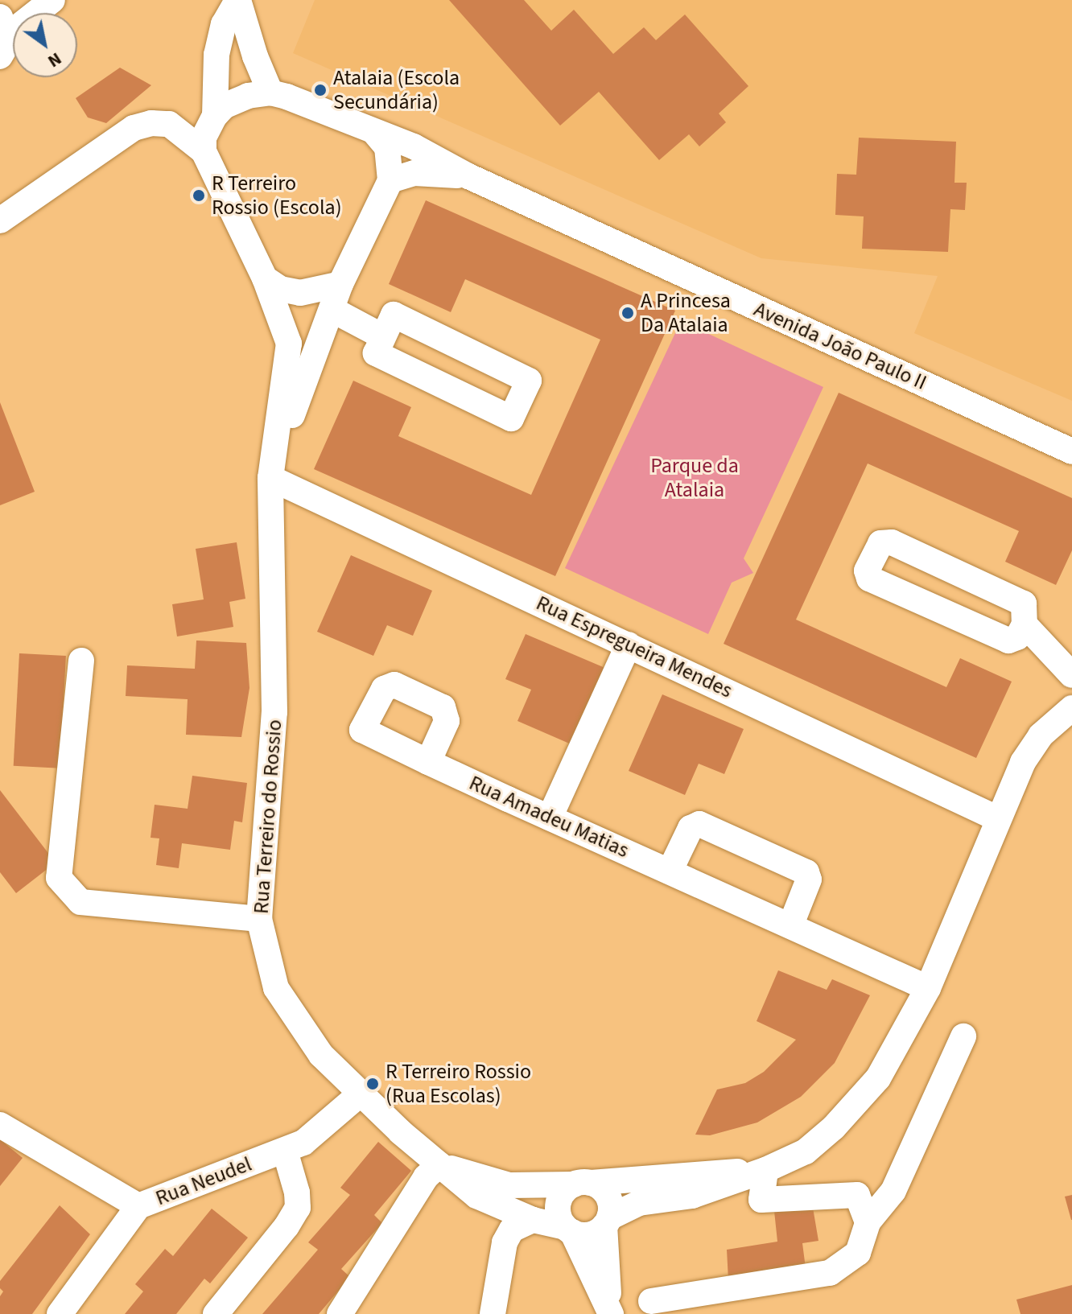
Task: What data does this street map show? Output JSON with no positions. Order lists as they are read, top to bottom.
{
  "streets": {
    "street": [
      "Avenida João Paulo II",
      "Rua Espregueira Mendes",
      "Rua Terreiro do Rossio",
      "Rua Amadeu Matias",
      "Rua Neudel"
    ]
  },
  "crossings": [
    ["Avenida João Paulo II", "Rua Terreiro do Rossio"],
    ["Rua Espregueira Mendes", "Rua Terreiro do Rossio"],
    ["Rua Terreiro do Rossio", "Rua Neudel"]
  ],
  "parks": ["Parque da Atalaia"],
  "places": [
    "Atalaia (Escola Secundária)",
    "R Terreiro Rossio (Escola)",
    "A Princesa Da Atalaia",
    "R Terreiro Rossio (Rua Escolas)"
  ],
  "north": "bottom right"
}
